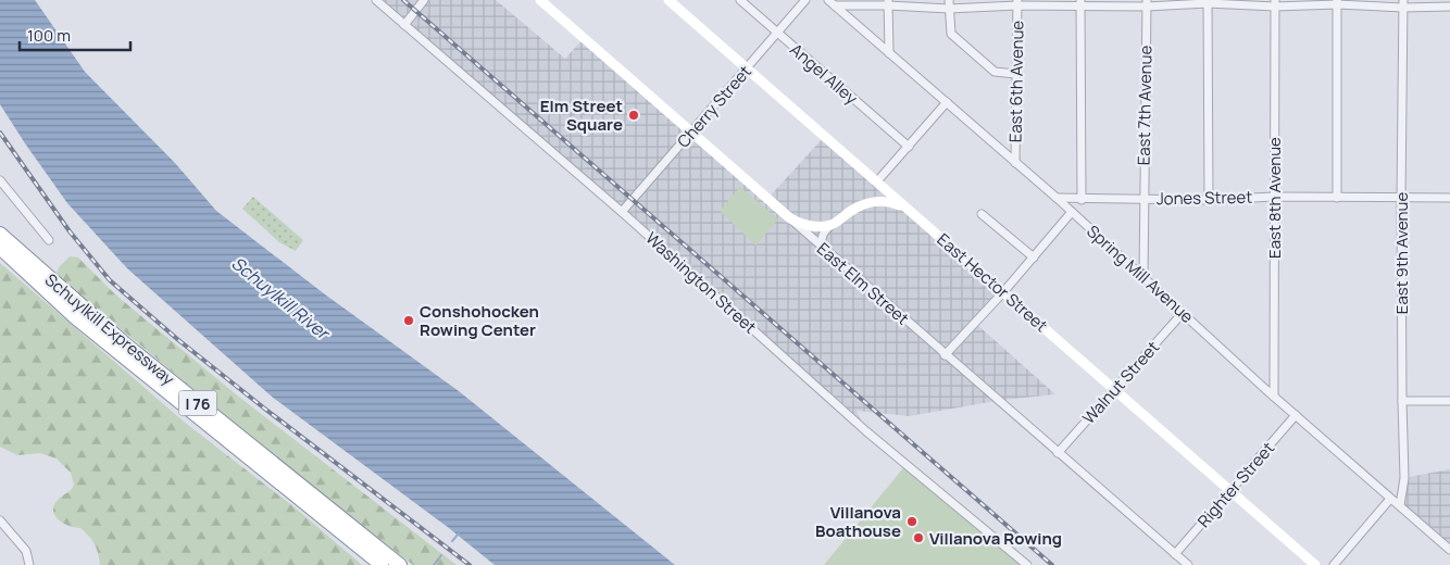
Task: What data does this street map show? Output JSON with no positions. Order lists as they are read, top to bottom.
{
  "streets": {
    "highway": ["Schuylkill Expressway", "I 76"],
    "main road": ["East Hector Street", "East Elm Street"],
    "street": [
      "Angel Alley",
      "East 6th Avenue",
      "East 7th Avenue",
      "Cherry Street",
      "Jones Street",
      "East 8th Avenue",
      "East 9th Avenue",
      "Spring Mill Avenue",
      "Washington Street",
      "Walnut Street",
      "Righter Street"
    ]
  },
  "crossings": [
    ["Angel Alley", "Cherry Street"],
    ["East 6th Avenue", "Spring Mill Avenue"],
    ["East 7th Avenue", "Jones Street"],
    ["East 7th Avenue", "Spring Mill Avenue"],
    ["Cherry Street", "Washington Street"],
    ["Cherry Street", "East Hector Street"],
    ["Cherry Street", "East Elm Street"],
    ["Jones Street", "East 8th Avenue"],
    ["Jones Street", "East 9th Avenue"],
    ["Jones Street", "Spring Mill Avenue"],
    ["East 8th Avenue", "Spring Mill Avenue"],
    ["East 9th Avenue", "Spring Mill Avenue"],
    ["Spring Mill Avenue", "Walnut Street"],
    ["Spring Mill Avenue", "Righter Street"],
    ["East Hector Street", "Walnut Street"],
    ["East Hector Street", "Righter Street"],
    ["East Elm Street", "Walnut Street"],
    ["East Elm Street", "Righter Street"]
  ],
  "water": ["Schuylkill River"],
  "places": [
    "Elm Street Square",
    "Conshohocken Rowing Center",
    "Villanova Boathouse",
    "Villanova Rowing"
  ],
  "scale_bar": "100 m"
}
